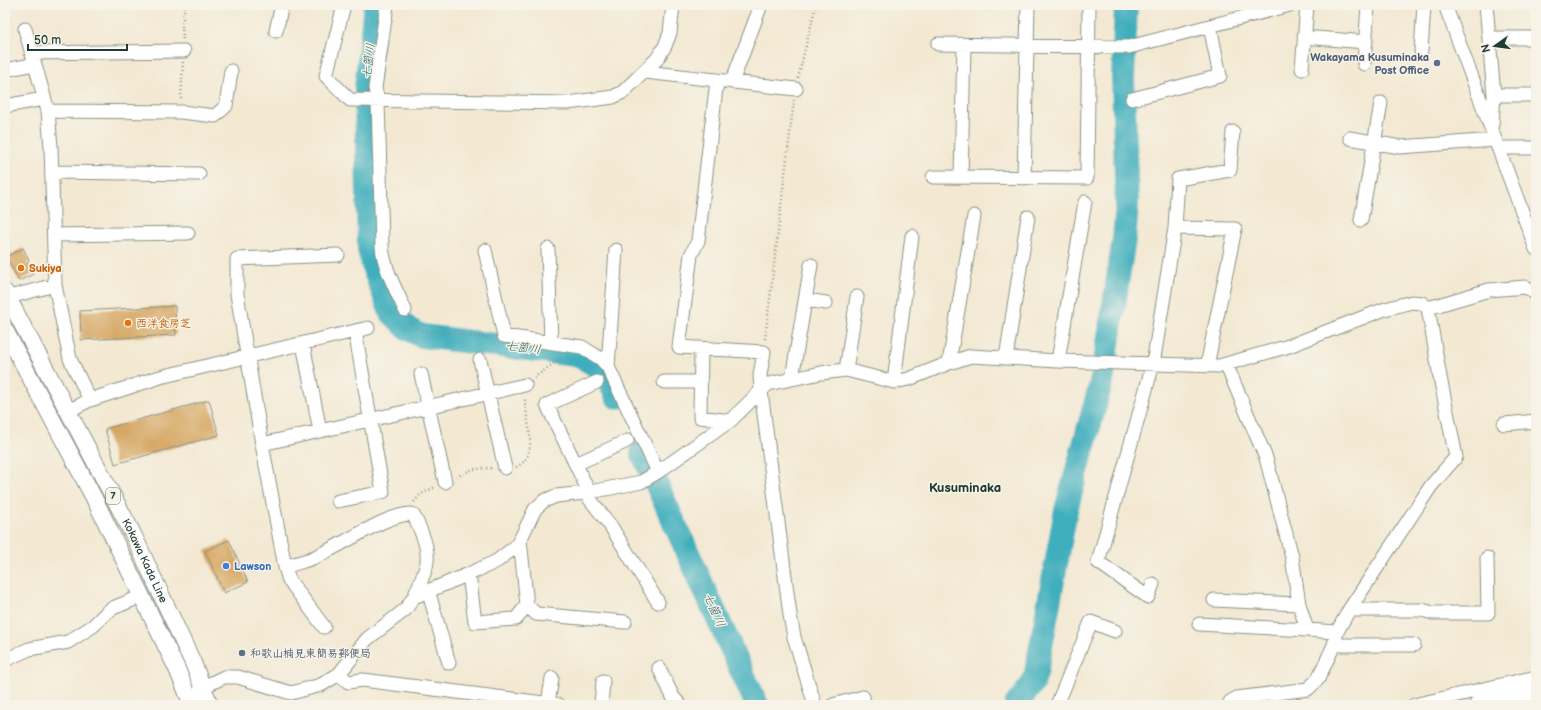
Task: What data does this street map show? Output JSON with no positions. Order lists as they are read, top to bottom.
{
  "streets": {
    "main road": ["7", "Kokawa Kada Line"]
  },
  "districts": ["Kusuminaka"],
  "water": ["七箇川"],
  "places": [
    "Wakayama Kusuminaka Post Office",
    "Sukiya",
    "西洋食房芝",
    "Lawson",
    "和歌山楠見東簡易郵便局"
  ],
  "scale_bar": "50 m",
  "north": "left"
}
